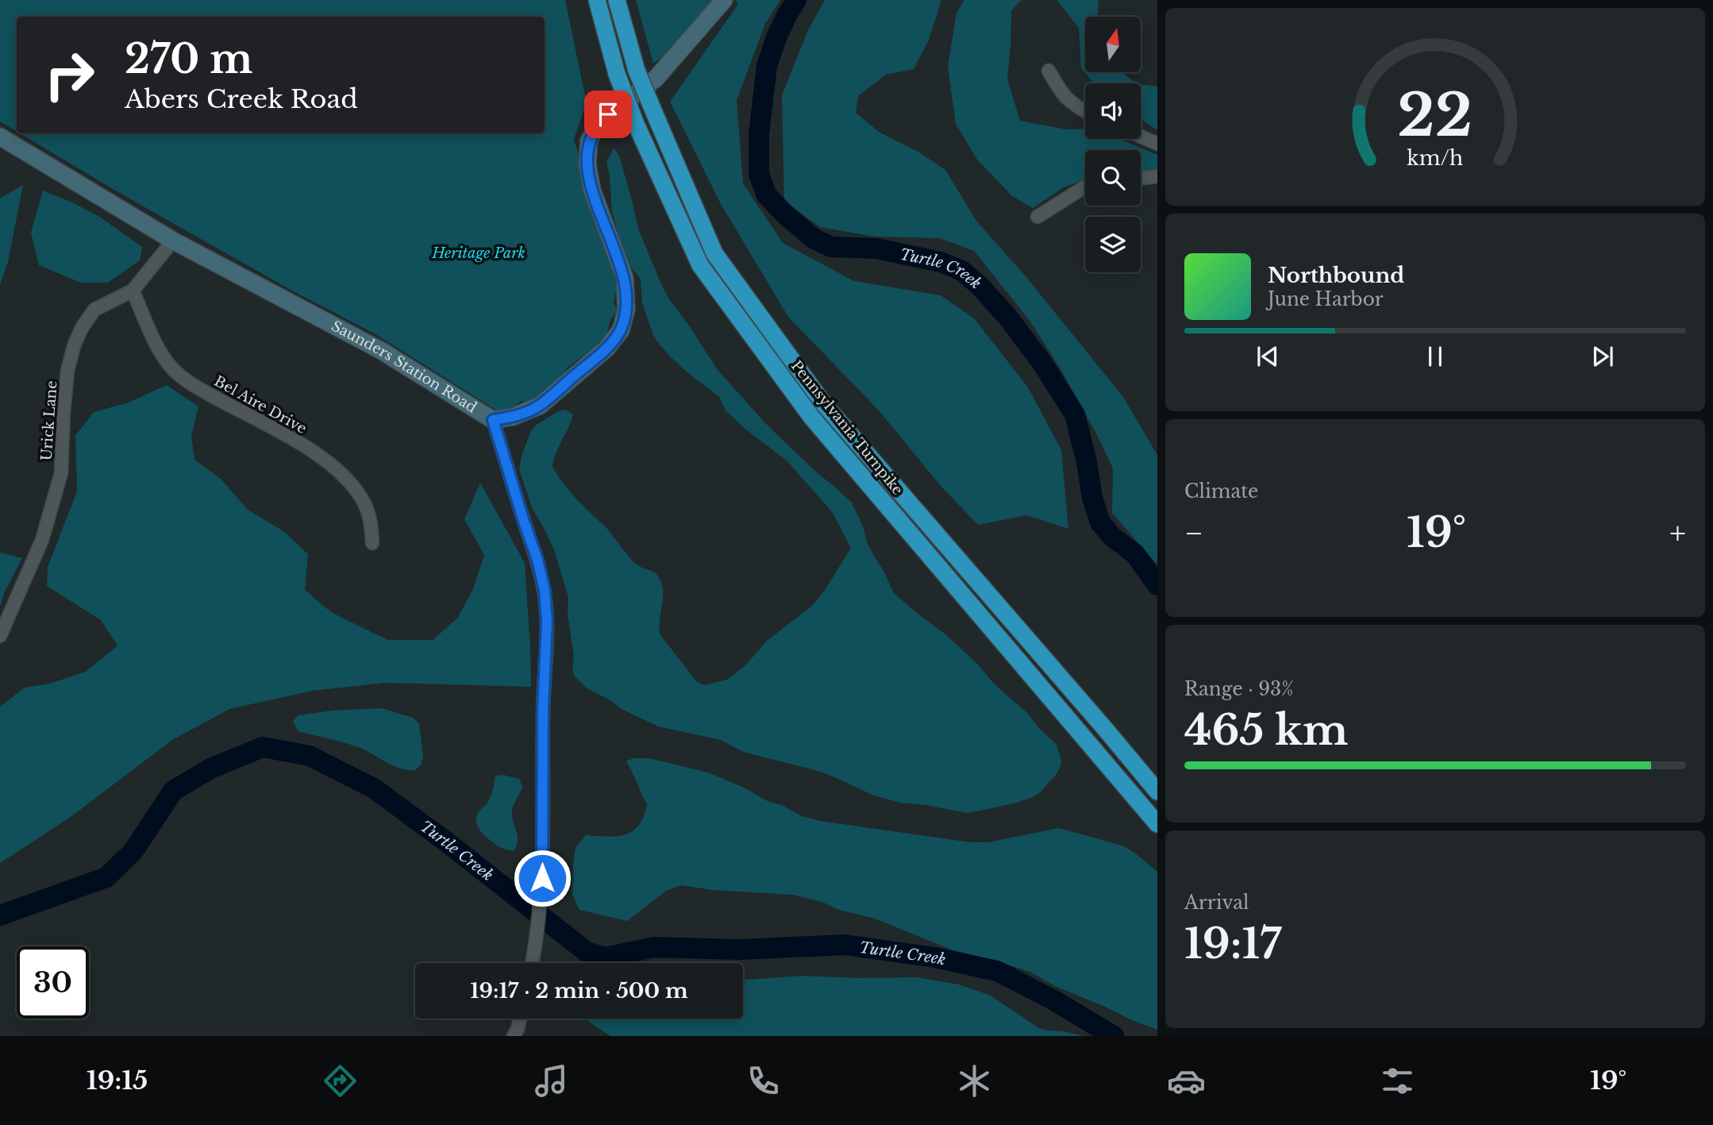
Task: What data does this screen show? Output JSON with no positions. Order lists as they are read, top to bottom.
{
  "streets": {
    "highway": ["Pennsylvania Turnpike"],
    "street": ["Saunders Station Road", "Bel Aire Drive", "Urick Lane"]
  },
  "crossings": [
    ["Saunders Station Road", "Urick Lane"],
    ["Bel Aire Drive", "Urick Lane"]
  ],
  "water": ["Turtle Creek"],
  "parks": ["Heritage Park"],
  "north": "top",
  "page": {
    "turn": ["270 m", "Abers Creek Road"],
    "song": ["Northbound", "June Harbor"],
    "tile": [
      "Climate",
      ["Range · 93%", "465 km"],
      ["Arrival", "19:17"]
    ],
    "heat": ["−", "19°", "+"],
    "limit": "30",
    "trip": "19:17 · 2 min · 500 m",
    "tabs": ["19:15", "19°"],
    "gauge": ["22", "km/h"]
  }
}
